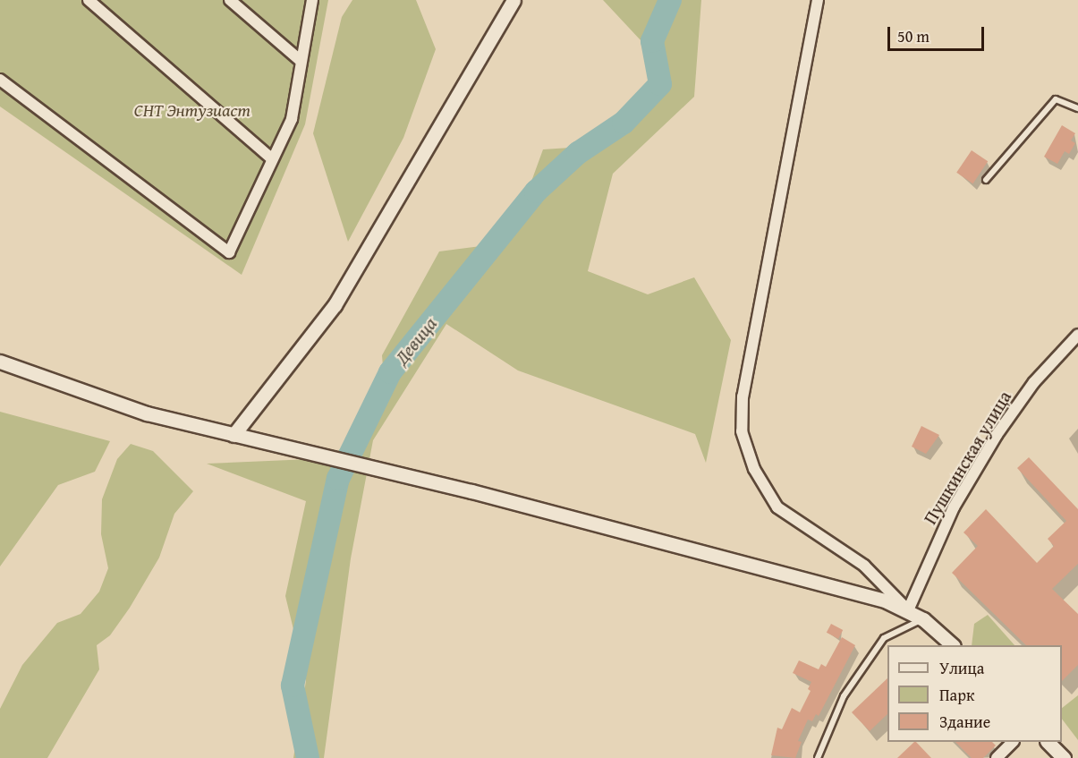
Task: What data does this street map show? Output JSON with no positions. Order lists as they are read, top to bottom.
{
  "streets": {
    "street": ["Пушкинская улица"]
  },
  "water": ["Девица"],
  "parks": ["СНТ Энтузиаст"],
  "legend": ["Улица", "Парк", "Здание"],
  "scale_bar": "50 m"
}
